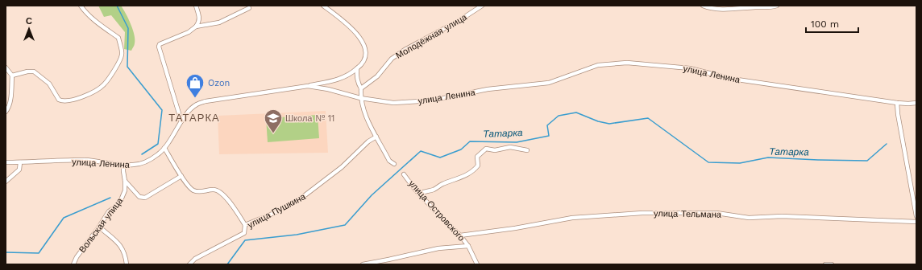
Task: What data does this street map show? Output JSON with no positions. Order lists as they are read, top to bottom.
{
  "streets": {
    "street": [
      "Молодёжная улица",
      "улица Ленина",
      "улица Пушкина",
      "улица Островского",
      "улица Тельмана",
      "Вольская улица"
    ]
  },
  "crossings": [
    ["улица Ленина", "Вольская улица"],
    ["улица Островского", "улица Тельмана"]
  ],
  "districts": ["ТАТАРКА"],
  "water": ["Татарка"],
  "places": {
    "shop": ["Ozon"],
    "school or university": ["Школа № 11"]
  },
  "scale_bar": "100 m",
  "north": "top"
}
